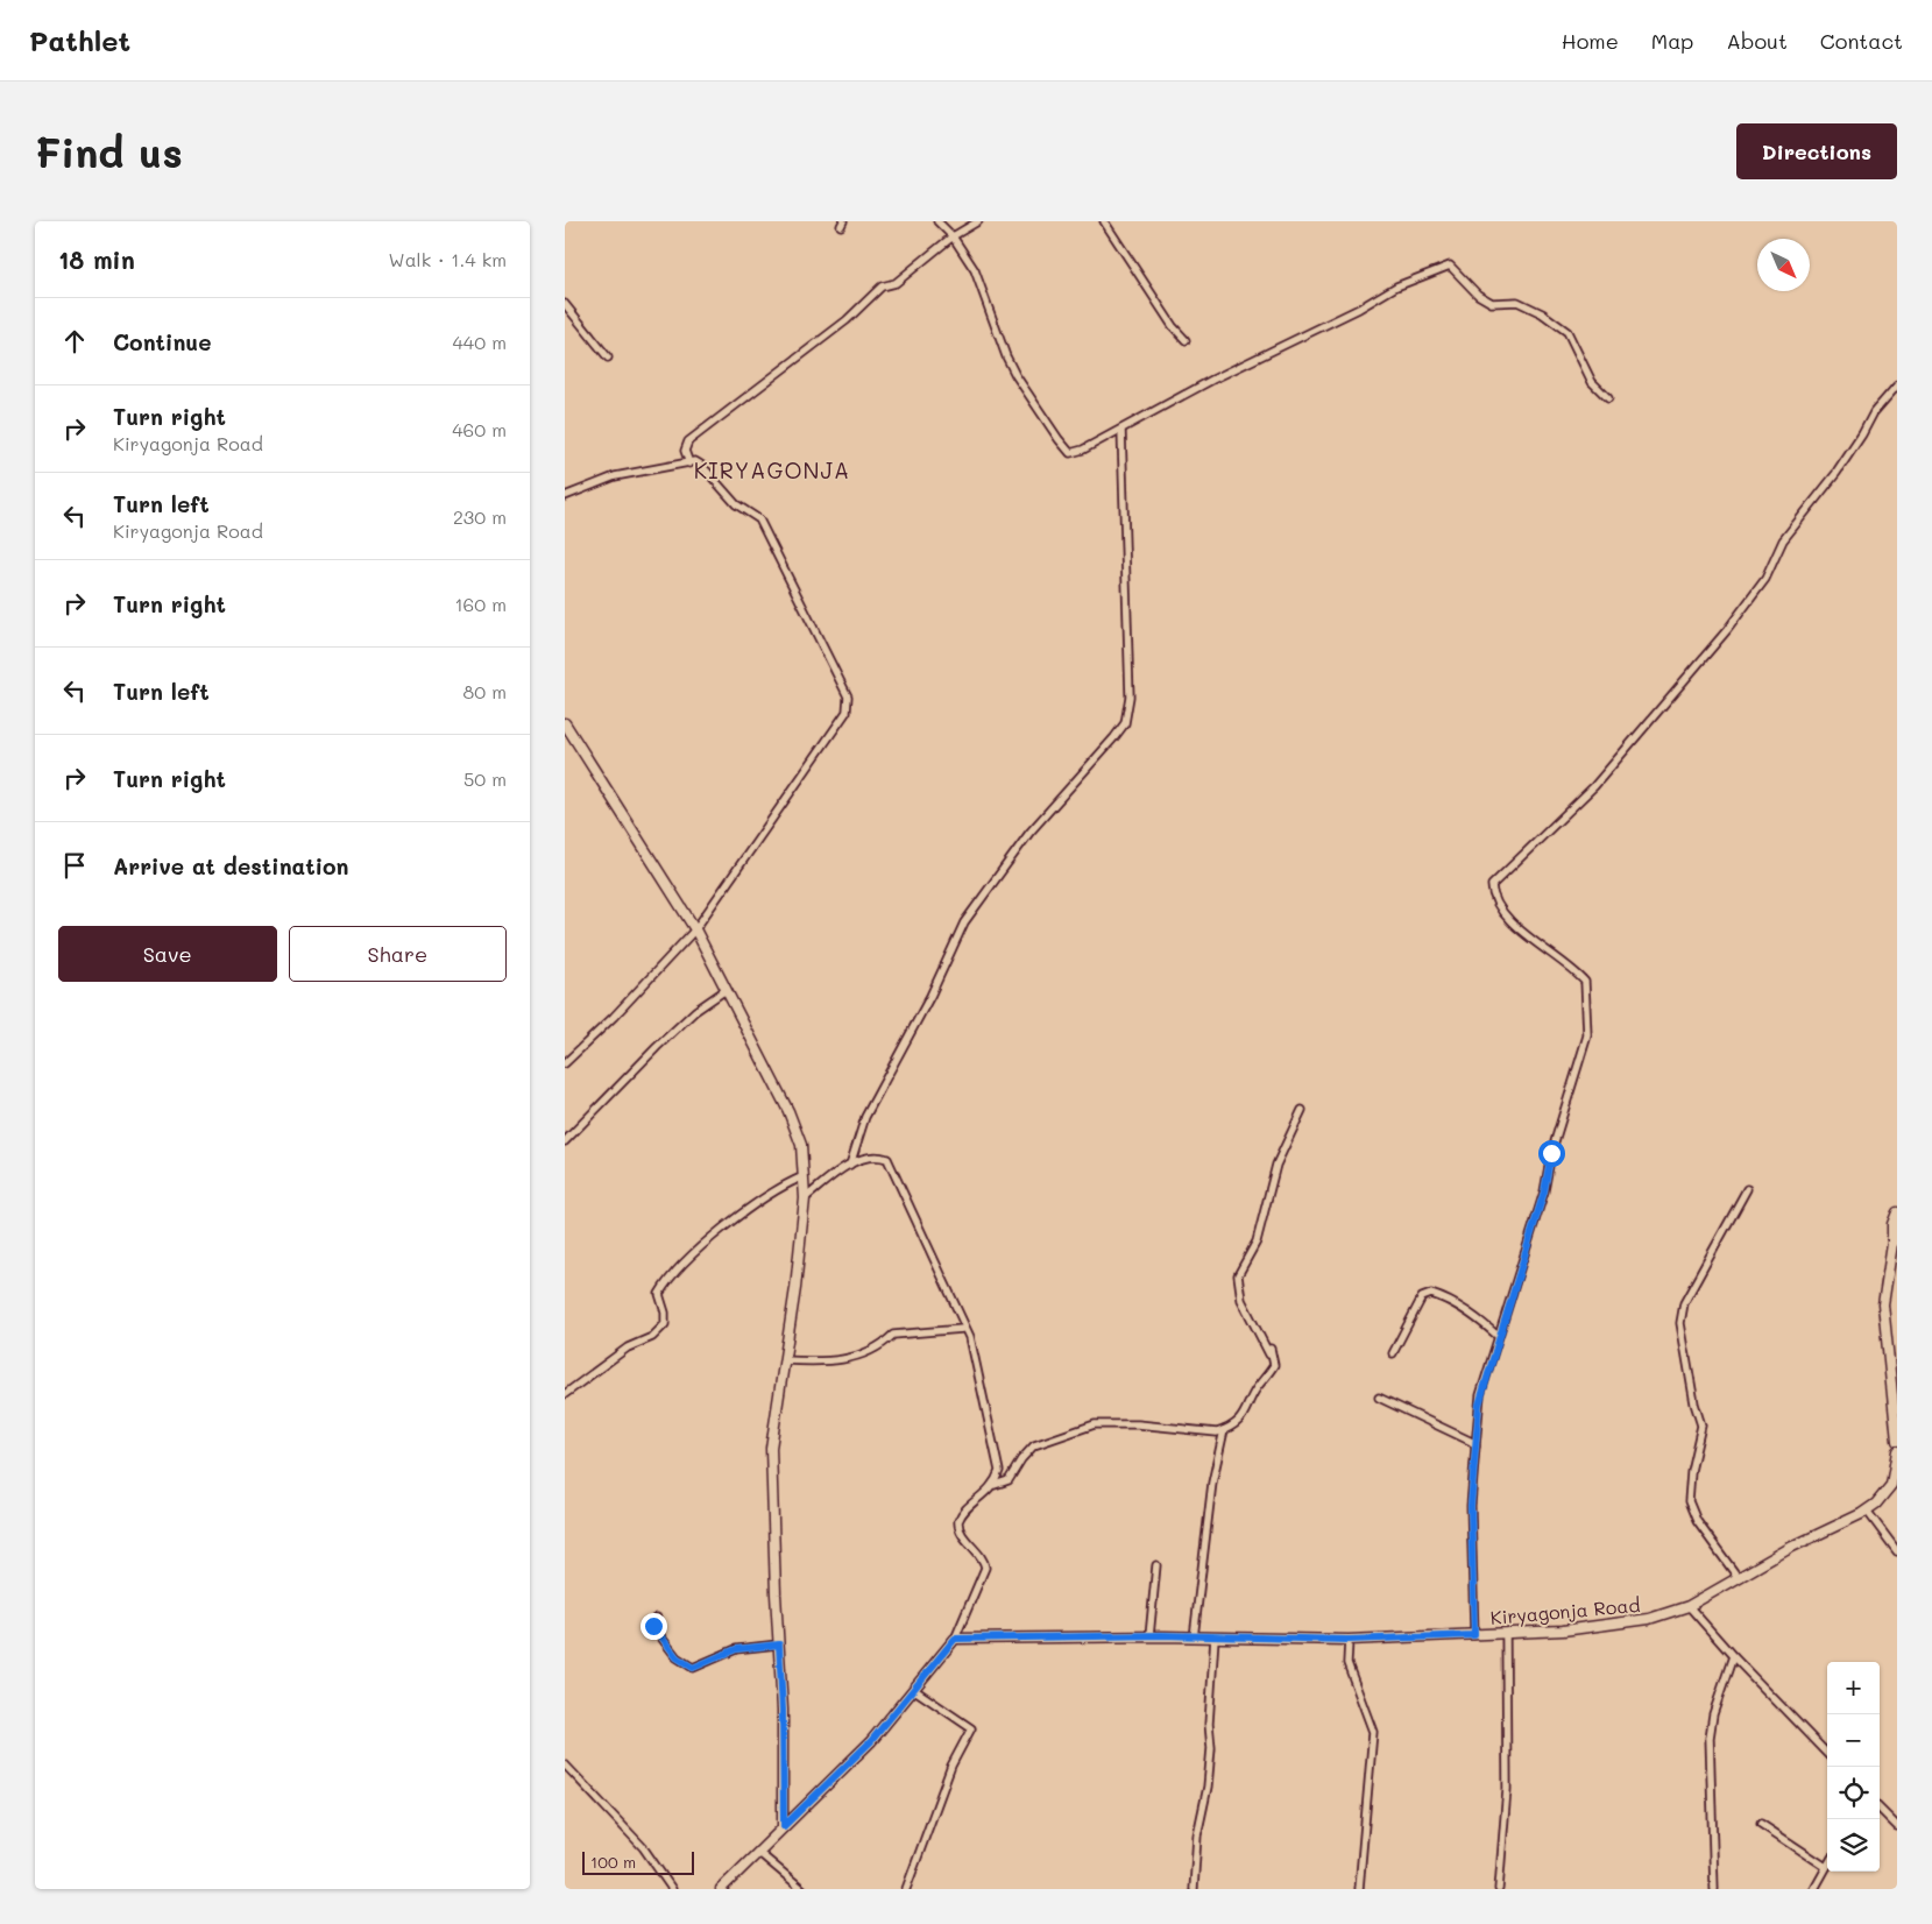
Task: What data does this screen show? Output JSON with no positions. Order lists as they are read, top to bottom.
{
  "streets": {
    "street": ["Kiryagonja Road"]
  },
  "districts": ["KIRYAGONJA"],
  "scale_bar": "100 m",
  "north": "bottom right",
  "page": {
    "header": "Pathlet",
    "nav": [
      "Home",
      "Map",
      "About",
      "Contact"
    ],
    "buttons": [
      "Directions",
      ["Save", "Share"]
    ],
    "title": "Find us",
    "heading": ["18 min", "Walk · 1.4 km"],
    "list": [
      ["Continue", "440 m"],
      ["Turn right", "Kiryagonja Road", "460 m"],
      ["Turn left", "Kiryagonja Road", "230 m"],
      ["Turn right", "160 m"],
      ["Turn left", "80 m"],
      ["Turn right", "50 m"],
      "Arrive at destination"
    ],
    "map_buttons": ["+", "−"],
    "scale": "100 m"
  }
}
